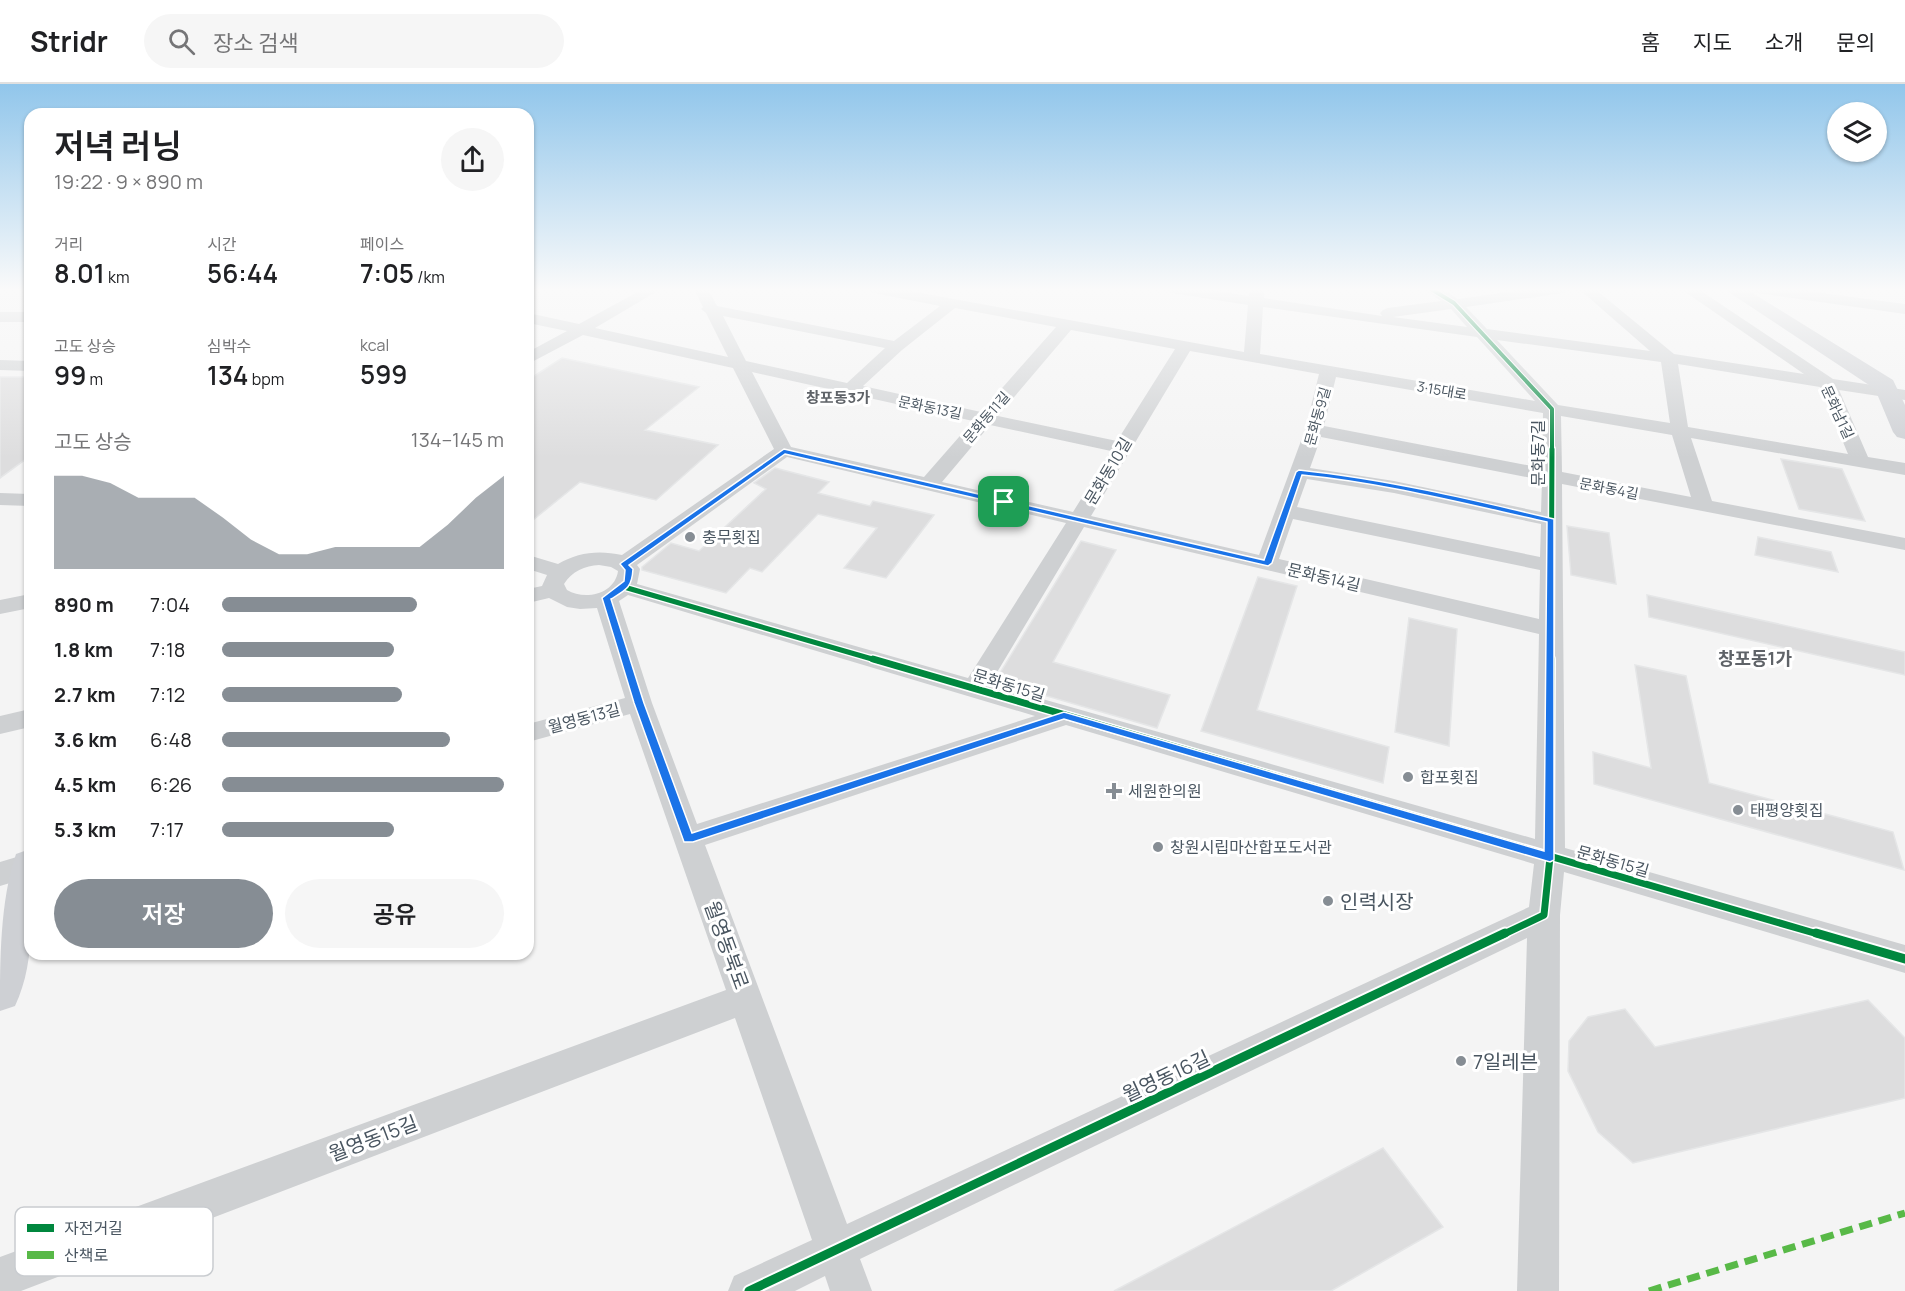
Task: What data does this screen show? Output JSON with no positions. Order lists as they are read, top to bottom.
{
  "streets": {
    "street": [
      "3·15대로",
      "문화동13길",
      "문화남1길",
      "문화동9길",
      "문화동11길",
      "문화동7길",
      "문화동10길",
      "문화동4길",
      "문화동14길",
      "문화동15길",
      "월영동13길",
      "월영동북로",
      "월영동16길",
      "월영동15길"
    ]
  },
  "crossings": [
    ["3·15대로", "문화남1길"],
    ["3·15대로", "문화동9길"],
    ["3·15대로", "문화동7길"],
    ["3·15대로", "문화동10길"],
    ["문화동13길", "문화동11길"],
    ["문화동13길", "문화동10길"],
    ["문화동9길", "문화동4길"],
    ["문화동9길", "문화동14길"],
    ["문화동11길", "문화동14길"],
    ["문화동7길", "문화동4길"],
    ["문화동7길", "문화동14길"],
    ["문화동7길", "문화동15길"],
    ["문화동10길", "문화동14길"],
    ["문화동10길", "문화동15길"],
    ["문화동15길", "월영동북로"],
    ["월영동13길", "월영동북로"],
    ["월영동북로", "월영동16길"],
    ["월영동북로", "월영동15길"]
  ],
  "districts": ["창포동3가", "창포동1가"],
  "places": {
    "other": [
      "충무횟집",
      "합포횟집",
      "태평양횟집",
      "창원시립마산합포도서관",
      "인력시장",
      "7일레븐"
    ],
    "health": ["세원한의원"]
  },
  "legend": ["자전거길", "산책로"],
  "page": {
    "header": "Stridr",
    "search": "장소 검색",
    "nav": [
      "홈",
      "지도",
      "소개",
      "문의"
    ],
    "heading": ["저녁 러닝", "19:22 · 9 × 890 m"],
    "stats": [
      ["거리", "8.01 km"],
      ["시간", "56:44"],
      ["페이스", "7:05 /km"],
      ["고도 상승", "99 m"],
      ["심박수", "134 bpm"],
      ["kcal", "599"]
    ],
    "chart": ["고도 상승", "134–145 m"],
    "list": [
      {
        "name": "890 m",
        "note": "7:04"
      },
      {
        "name": "1.8 km",
        "note": "7:18"
      },
      {
        "name": "2.7 km",
        "note": "7:12"
      },
      {
        "name": "3.6 km",
        "note": "6:48"
      },
      {
        "name": "4.5 km",
        "note": "6:26"
      },
      {
        "name": "5.3 km",
        "note": "7:17"
      }
    ],
    "buttons": ["저장", "공유"]
  }
}
